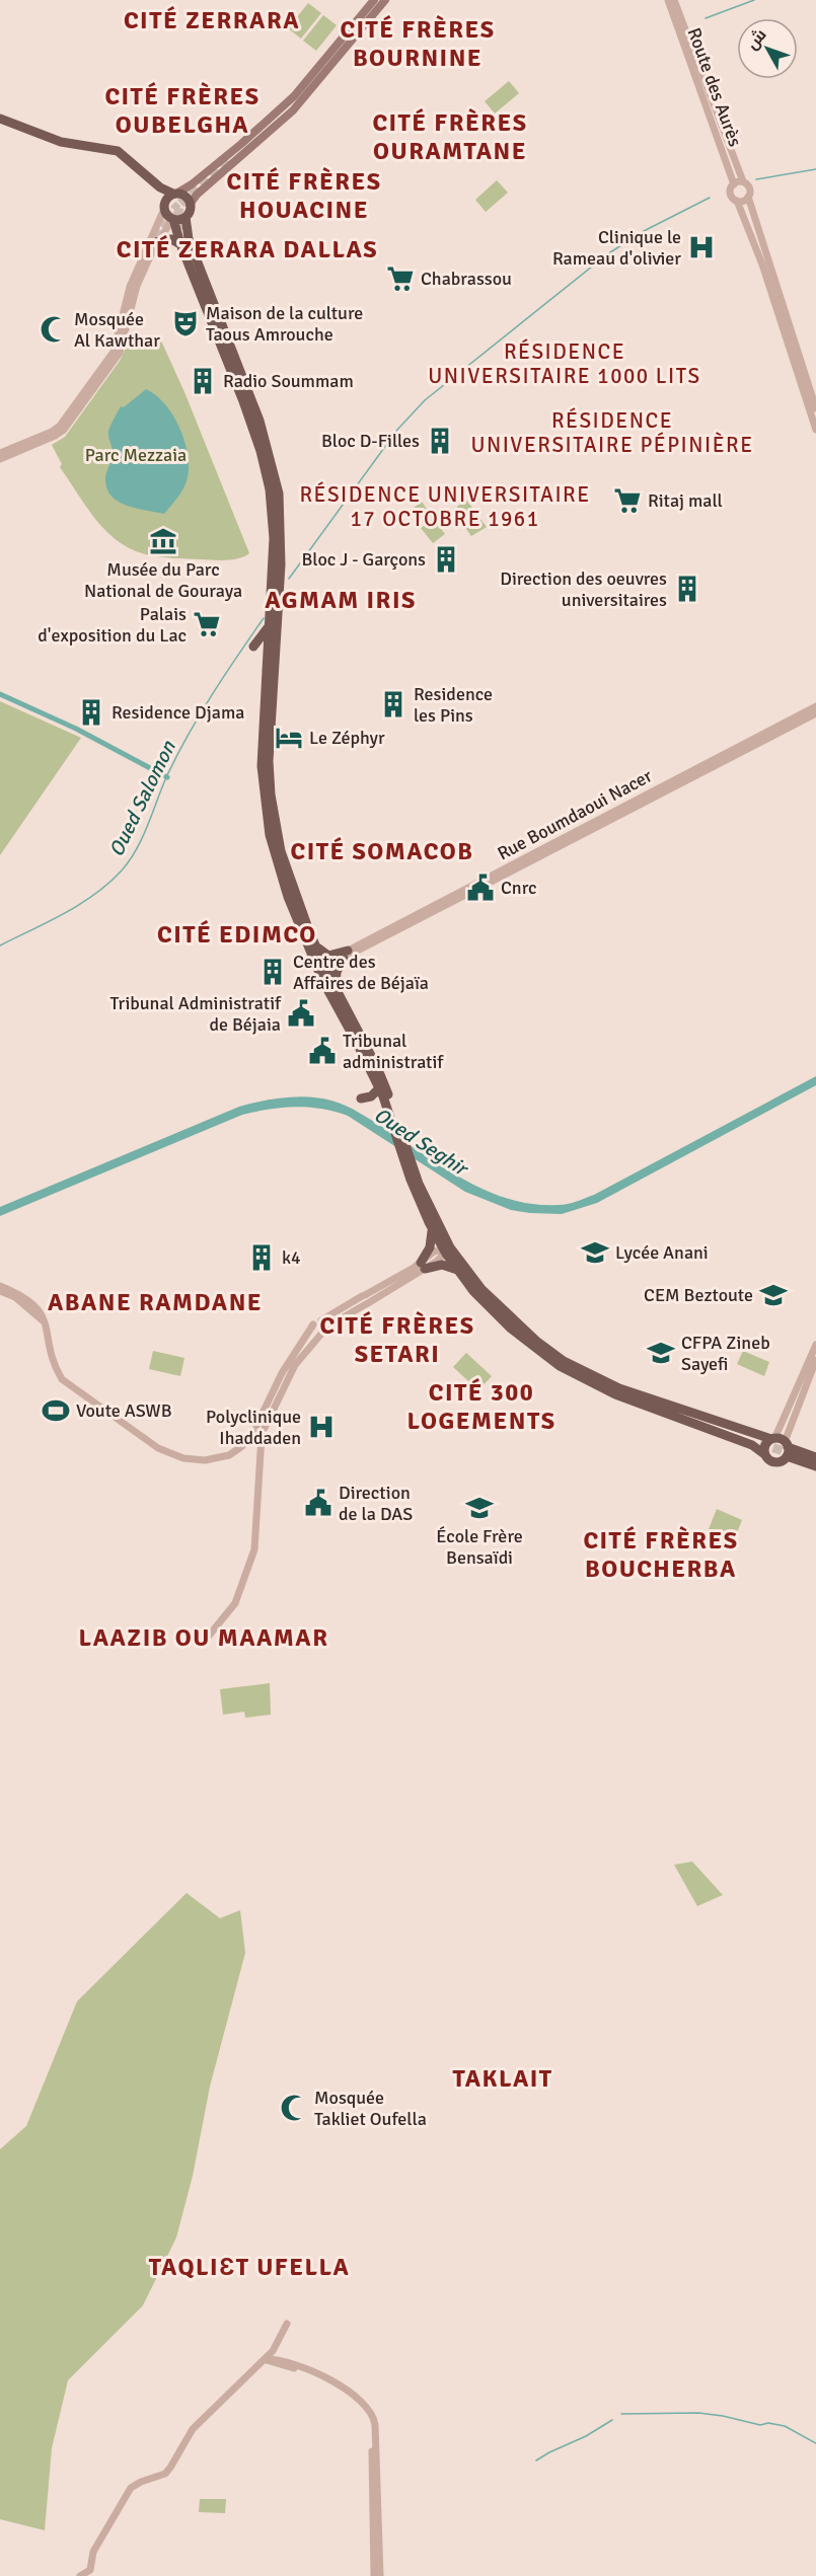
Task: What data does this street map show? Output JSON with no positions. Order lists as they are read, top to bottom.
{
  "streets": {
    "street": ["Route des Aurès", "Rue Boumdaoui Nacer"]
  },
  "districts": [
    "CITÉ ZERRARA",
    "CITÉ FRÈRES BOURNINE",
    "CITÉ FRÈRES OUBELGHA",
    "CITÉ FRÈRES OURAMTANE",
    "CITÉ FRÈRES HOUACINE",
    "CITÉ ZERARA DALLAS",
    "RÉSIDENCE UNIVERSITAIRE 1000 LITS",
    "RÉSIDENCE UNIVERSITAIRE PÉPINIÈRE",
    "RÉSIDENCE UNIVERSITAIRE 17 OCTOBRE 1961",
    "AGMAM IRIS",
    "CITÉ SOMACOB",
    "CITÉ EDIMCO",
    "ABANE RAMDANE",
    "CITÉ FRÈRES SETARI",
    "CITÉ 300 LOGEMENTS",
    "CITÉ FRÈRES BOUCHERBA",
    "LAAZIB OU MAAMAR",
    "TAKLAIT",
    "TAQLIƐT UFELLA"
  ],
  "water": ["Oued Salomon", "Oued Seghir"],
  "parks": ["Parc Mezzaia"],
  "places": {
    "hospital": ["Clinique le Rameau d'olivier", "Polyclinique Ihaddaden"],
    "supermarket": ["Chabrassou", "Ritaj mall", "Palais d'exposition du Lac"],
    "theatre": ["Maison de la culture Taous Amrouche"],
    "mosque": ["Mosquée Al Kawthar", "Mosquée Takliet Oufella"],
    "building": [
      "Radio Soummam",
      "Bloc D-Filles",
      "Bloc J - Garçons",
      "Direction des oeuvres universitaires",
      "Residence les Pins",
      "Residence Djama",
      "Centre des Affaires de Béjaïa",
      "k4"
    ],
    "museum": ["Musée du Parc National de Gouraya"],
    "hotel": ["Le Zéphyr"],
    "public building": [
      "Cnrc",
      "Tribunal Administratif de Béjaia",
      "Tribunal administratif",
      "Direction de la DAS"
    ],
    "school or university": [
      "Lycée Anani",
      "CEM Beztoute",
      "CFPA Zineb Sayefi",
      "École Frère Bensaïdi"
    ],
    "sports": ["Voute ASWB"]
  },
  "north": "top left"
}
